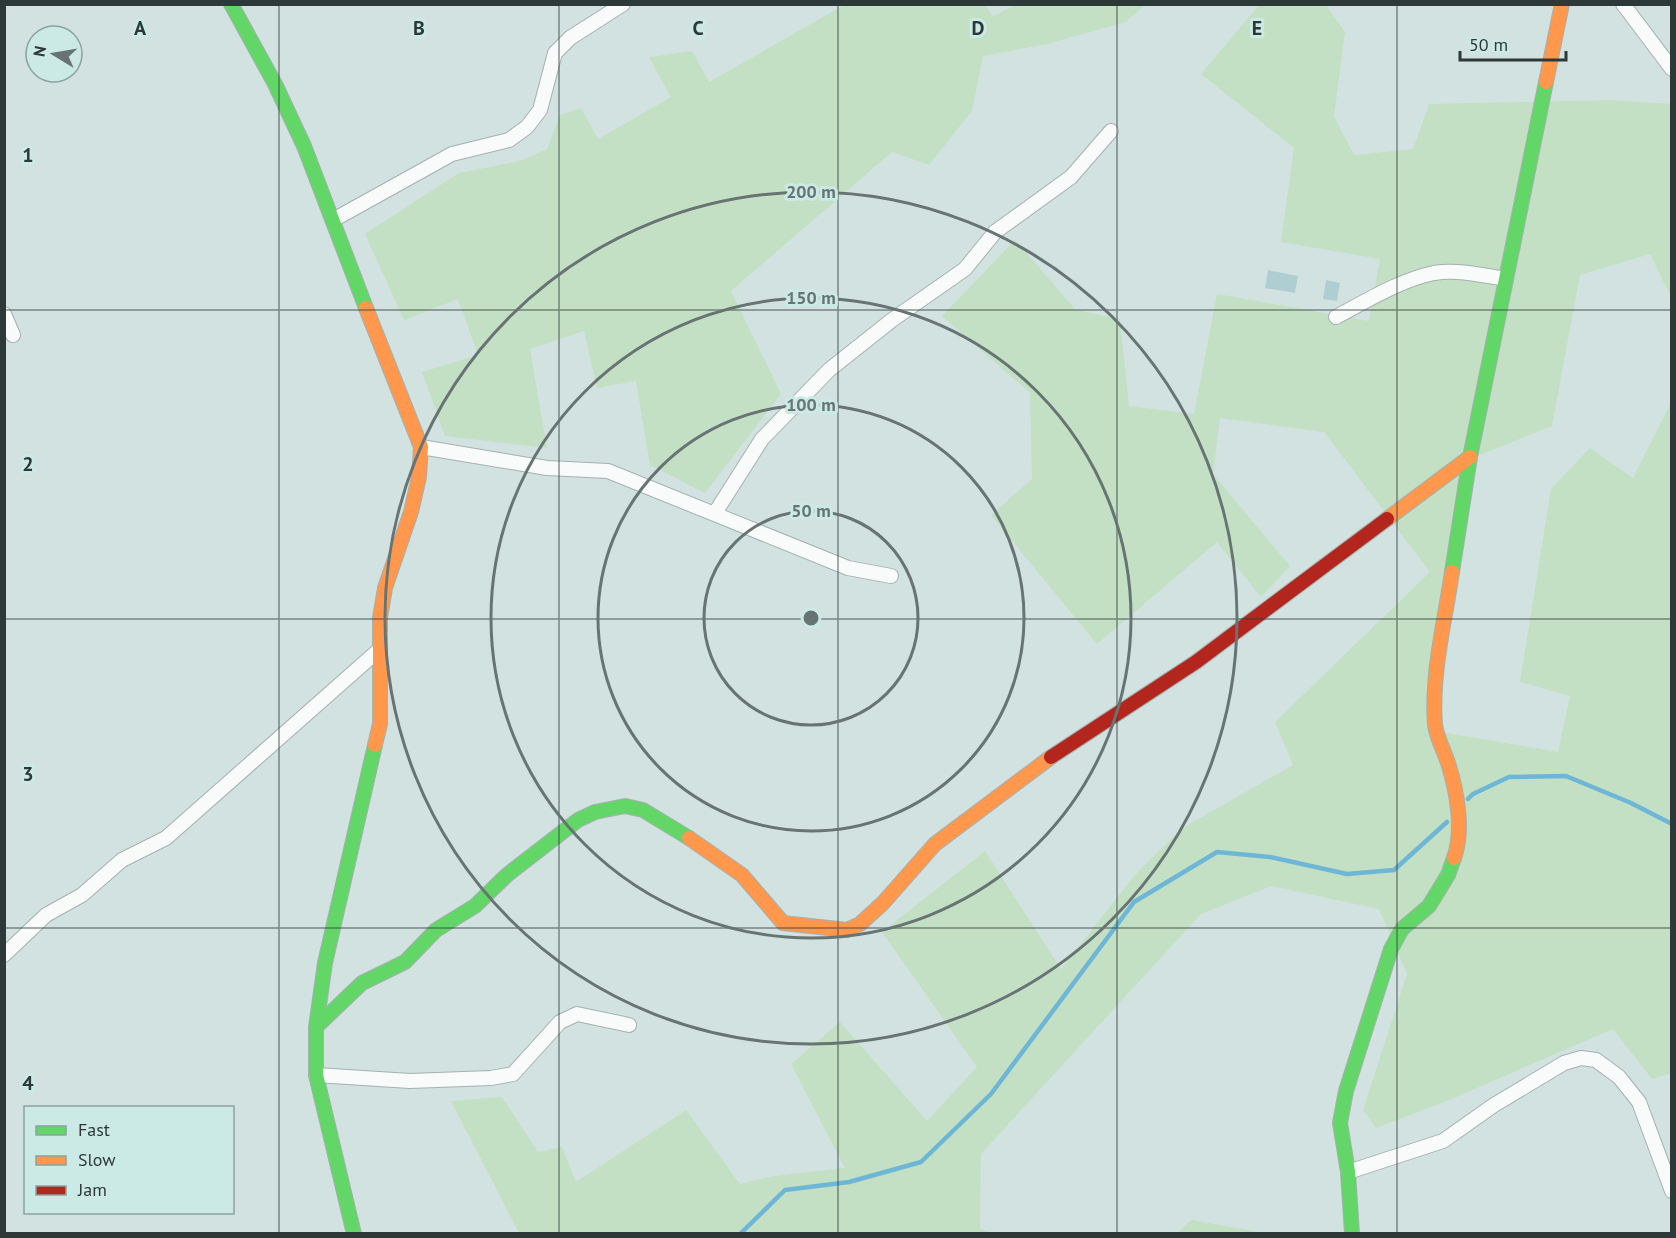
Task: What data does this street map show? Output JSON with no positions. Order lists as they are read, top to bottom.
{
  "legend": ["Fast", "Slow", "Jam"],
  "scale_bar": "50 m",
  "north": "left",
  "grid": {
    "columns": [
      "A",
      "B",
      "C",
      "D",
      "E"
    ],
    "rows": [
      "1",
      "2",
      "3",
      "4"
    ]
  },
  "rings": [
    "200 m",
    "150 m",
    "100 m",
    "50 m"
  ]
}
